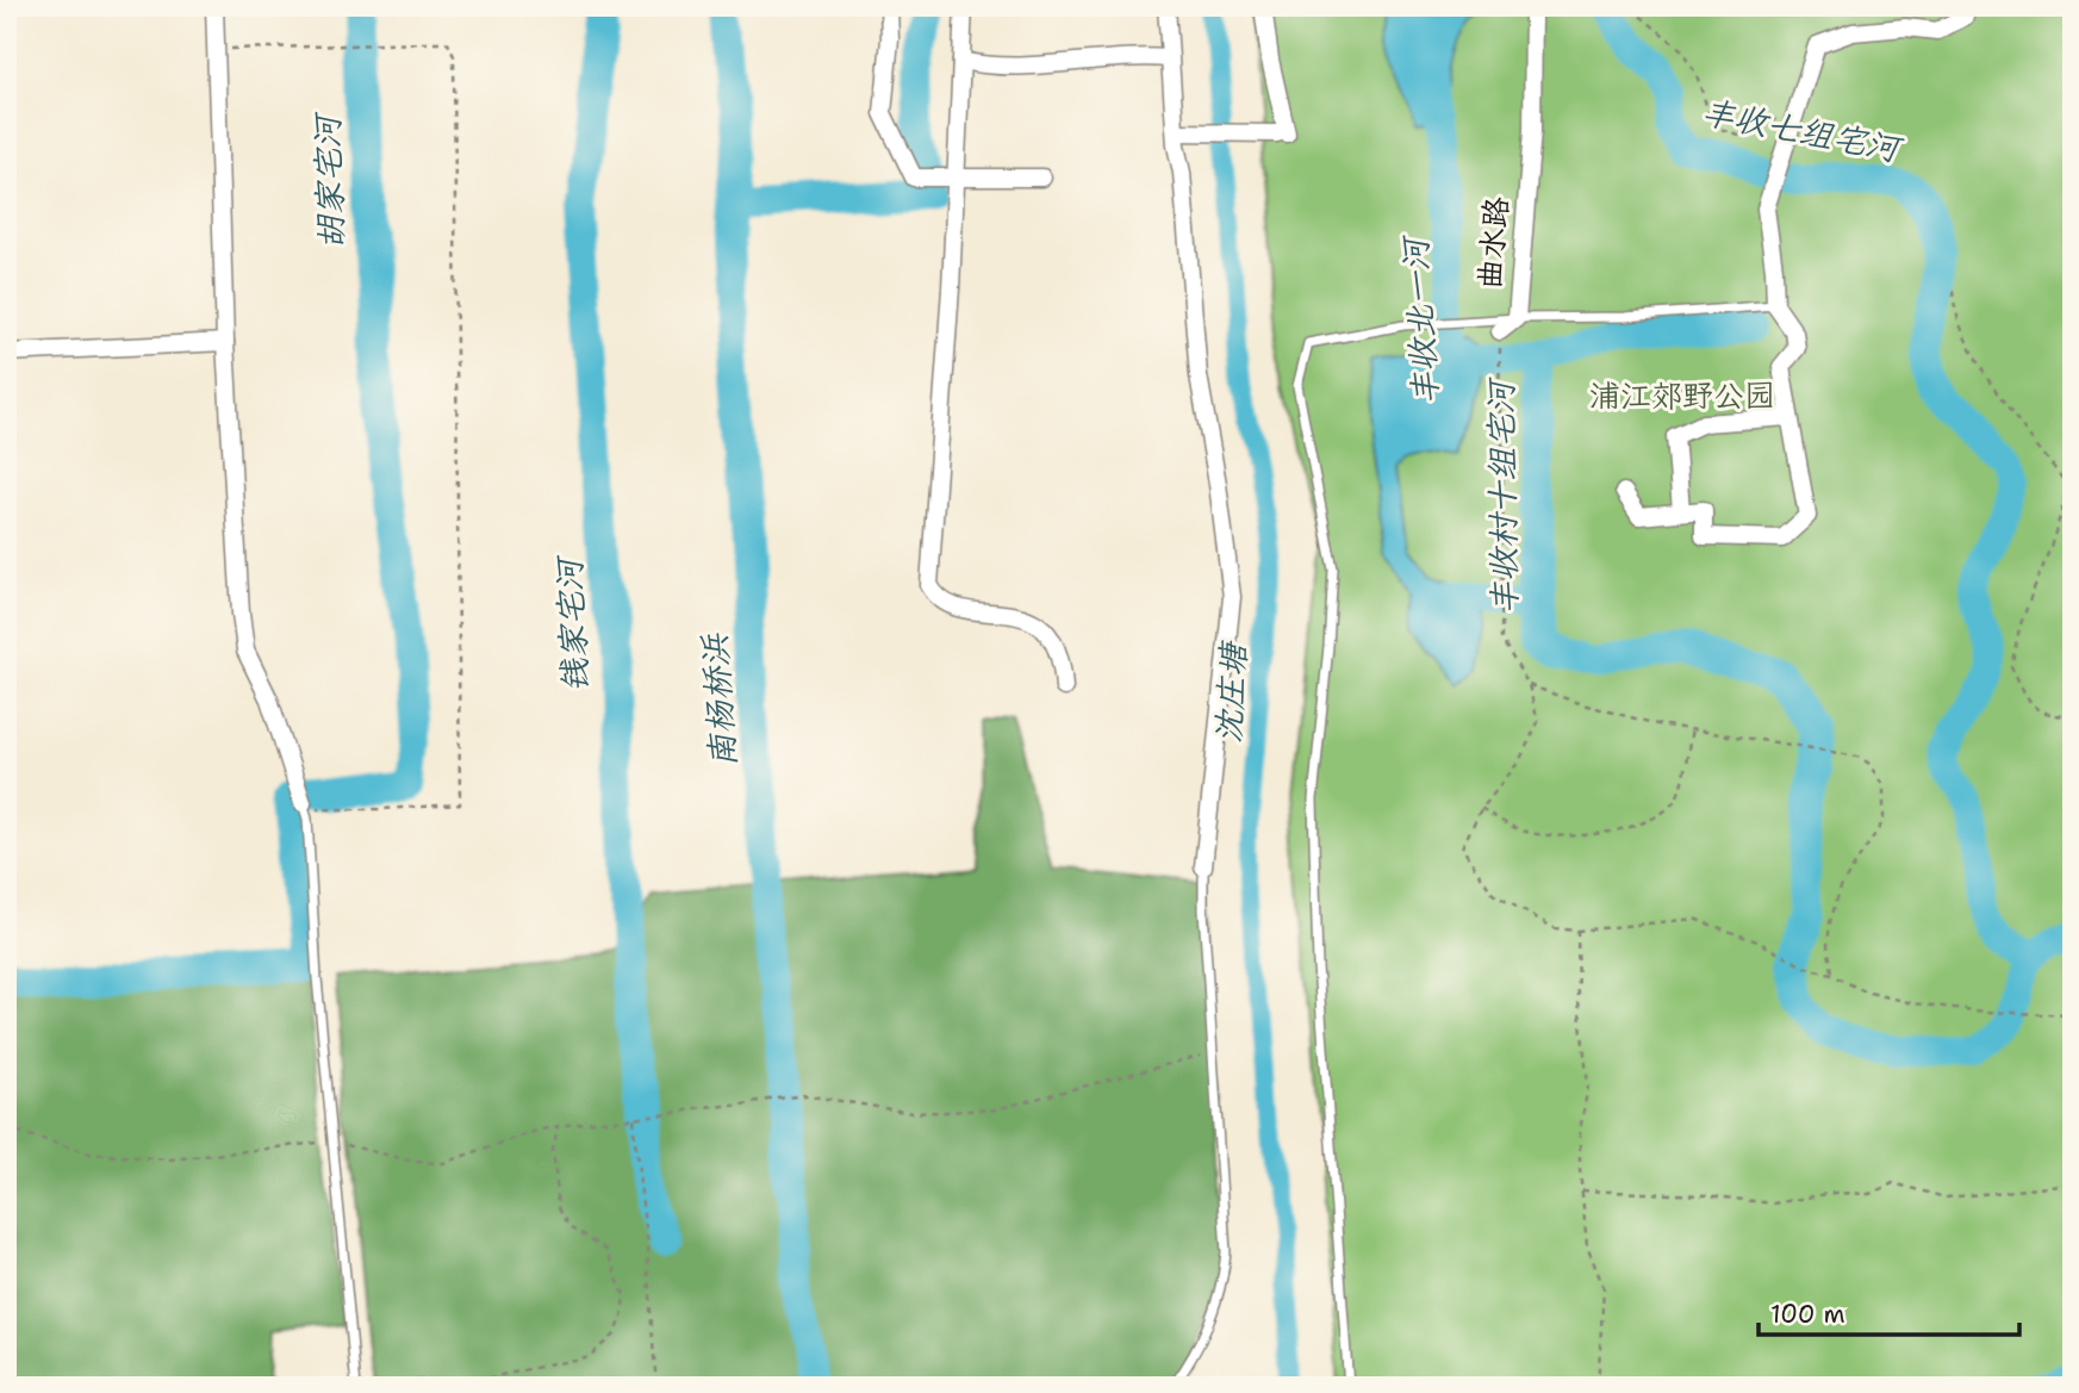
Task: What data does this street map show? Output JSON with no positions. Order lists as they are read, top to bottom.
{
  "streets": {
    "street": ["曲水路"]
  },
  "water": [
    "丰收七组宅河",
    "胡家宅河",
    "丰收北一河",
    "丰收村十组宅河",
    "钱家宅河",
    "沈庄塘",
    "南杨桥浜"
  ],
  "parks": ["浦江郊野公园"],
  "scale_bar": "100 m"
}
